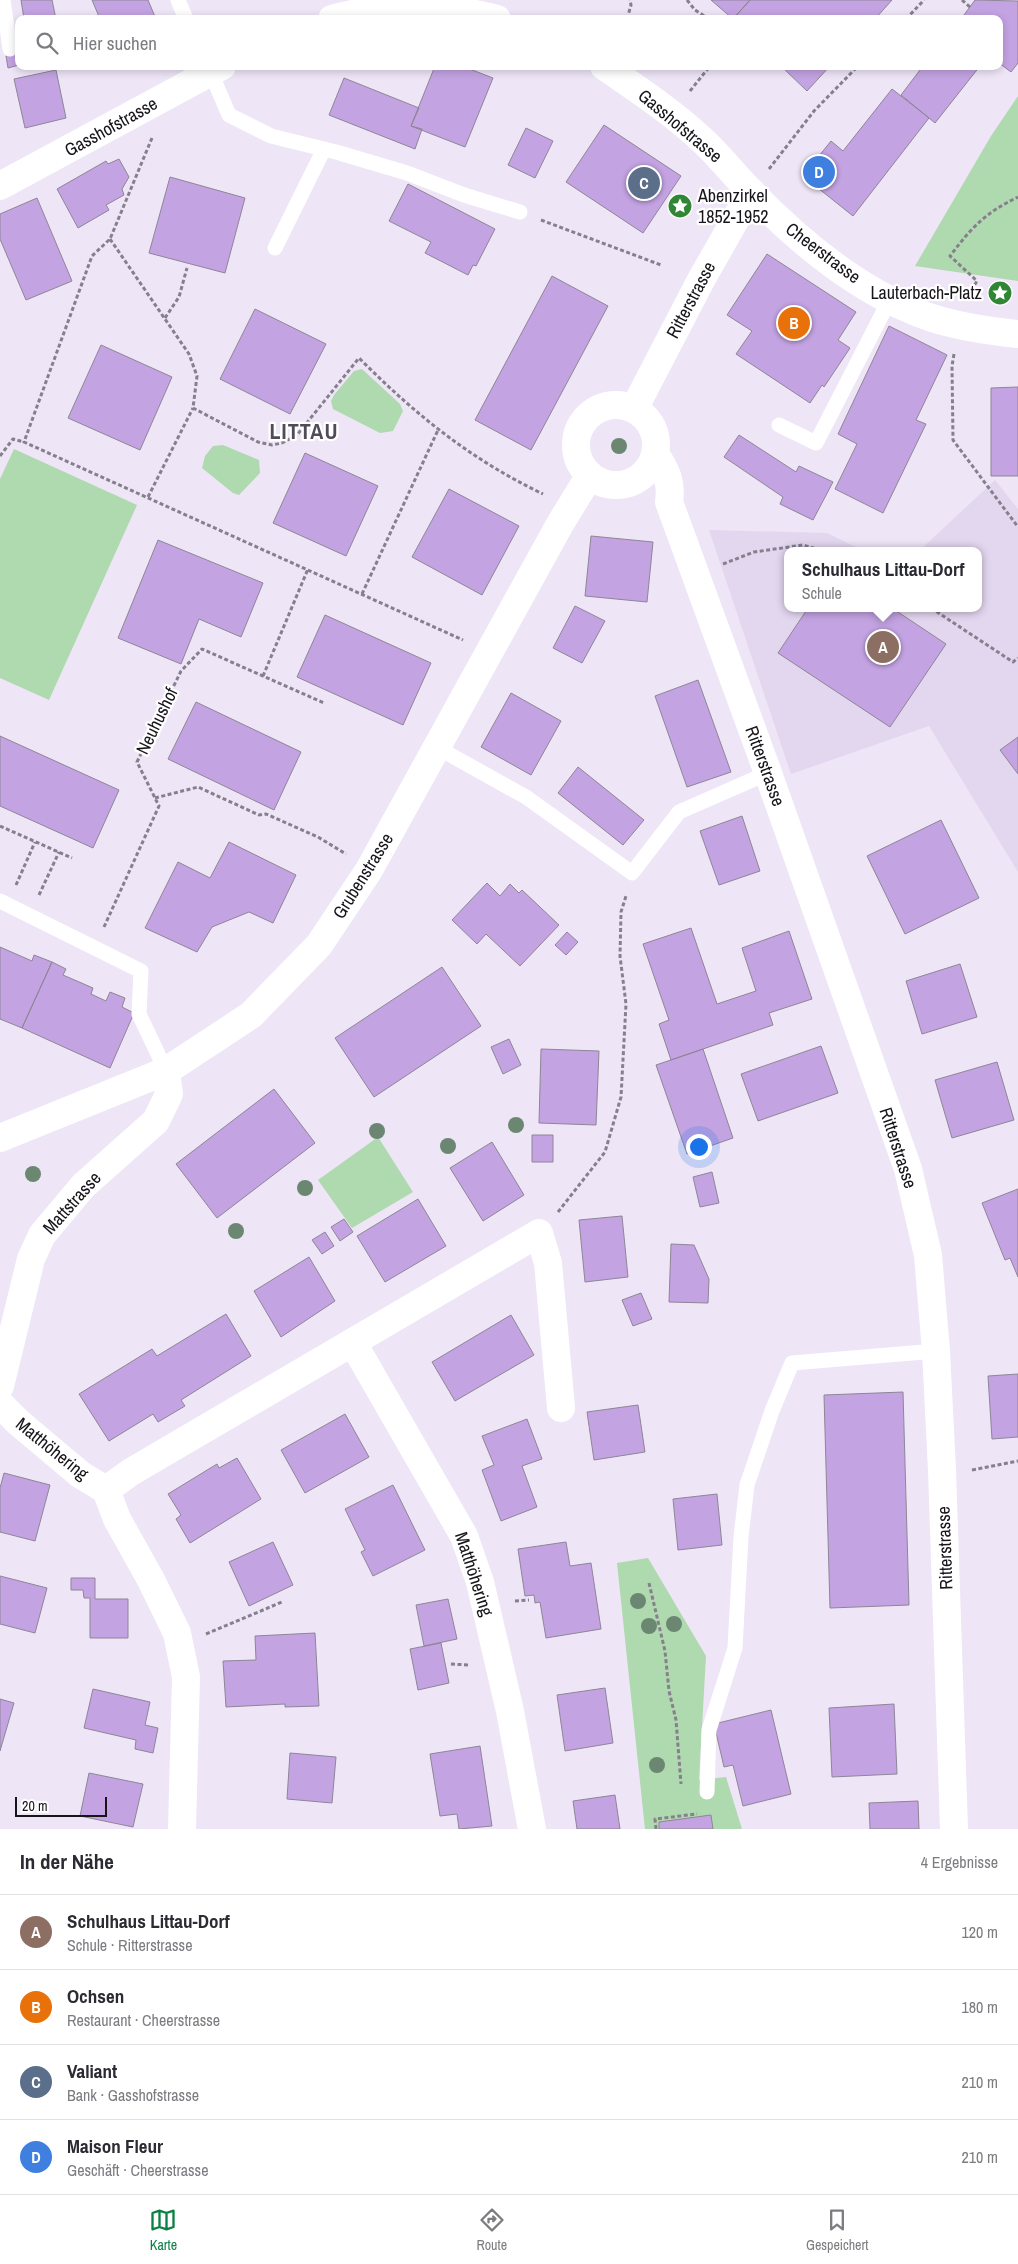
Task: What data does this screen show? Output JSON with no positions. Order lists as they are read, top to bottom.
{
  "streets": {
    "street": [
      "Gasshofstrasse",
      "Cheerstrasse",
      "Ritterstrasse",
      "Grubenstrasse",
      "Mattstrasse",
      "Matthöhering"
    ],
    "path": ["Neuhushof"]
  },
  "crossings": [
    ["Gasshofstrasse", "Cheerstrasse"],
    ["Gasshofstrasse", "Ritterstrasse"],
    ["Cheerstrasse", "Ritterstrasse"],
    ["Ritterstrasse", "Grubenstrasse"],
    ["Grubenstrasse", "Mattstrasse"]
  ],
  "districts": ["LITTAU"],
  "places": {
    "place": ["Abenzirkel 1852-1952", "Lauterbach-Platz"]
  },
  "scale_bar": "20 m",
  "page": {
    "search": "Hier suchen",
    "pins": [
      "D",
      "C",
      "B",
      "A"
    ],
    "popup": ["Schulhaus Littau-Dorf", "Schule"],
    "scale": "20 m",
    "heading": ["In der Nähe", "4 Ergebnisse"],
    "list": [
      {
        "mark": "A",
        "name": "Schulhaus Littau-Dorf",
        "note": "Schule · Ritterstrasse",
        "value": "120 m"
      },
      {
        "mark": "B",
        "name": "Ochsen",
        "note": "Restaurant · Cheerstrasse",
        "value": "180 m"
      },
      {
        "mark": "C",
        "name": "Valiant",
        "note": "Bank · Gasshofstrasse",
        "value": "210 m"
      },
      {
        "mark": "D",
        "name": "Maison Fleur",
        "note": "Geschäft · Cheerstrasse",
        "value": "210 m"
      }
    ],
    "nav": ["Karte", "Route", "Gespeichert"]
  }
}
